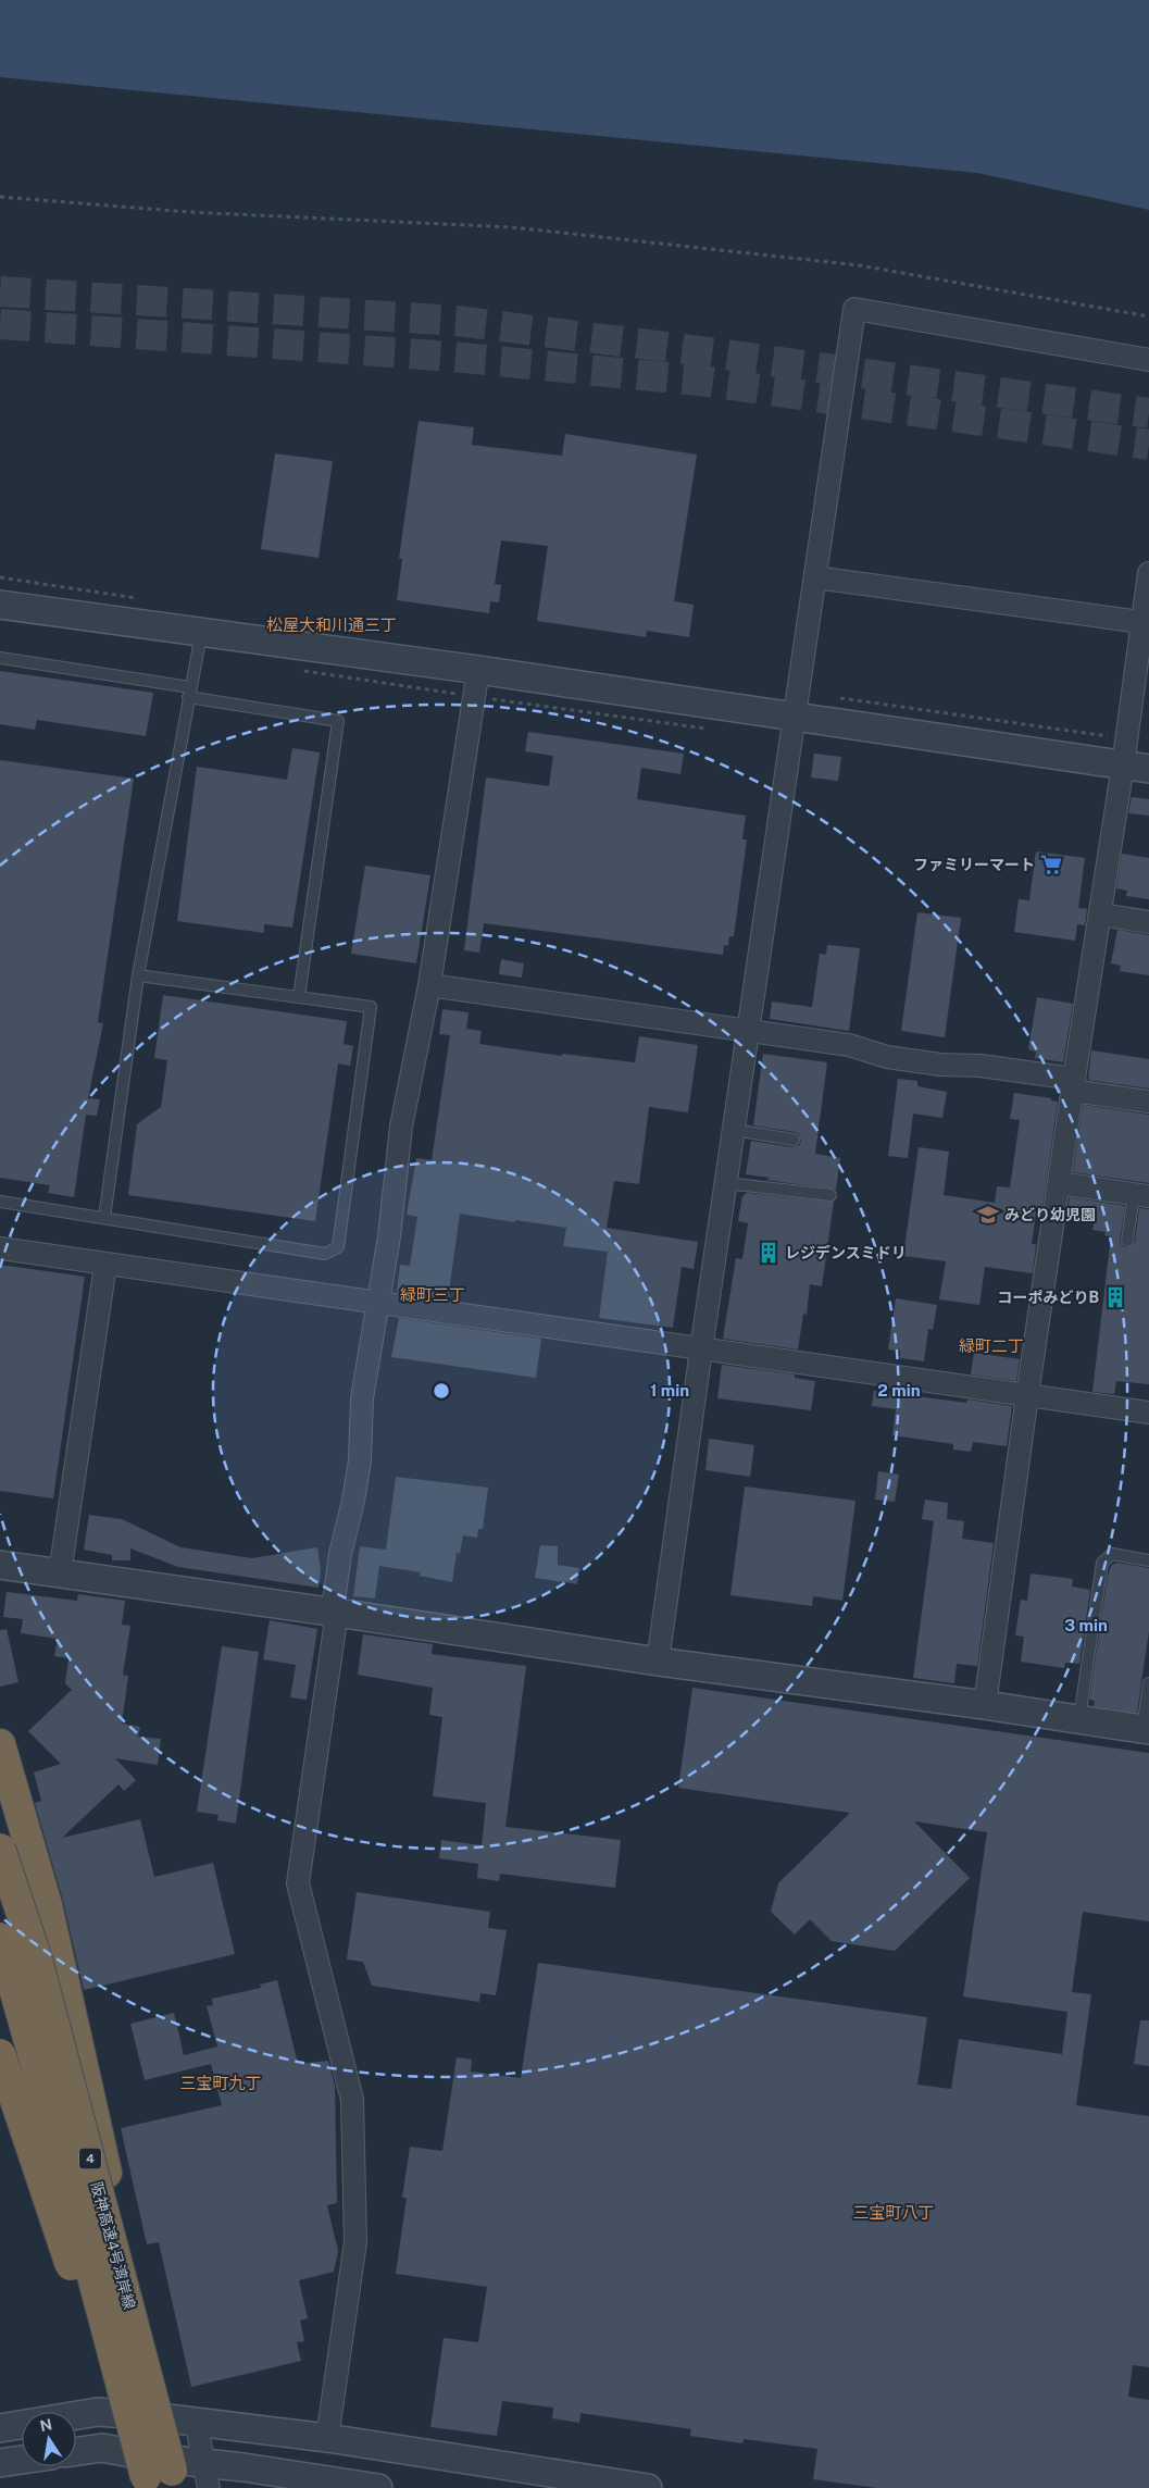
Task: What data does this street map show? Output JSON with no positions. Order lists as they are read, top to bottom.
{
  "streets": {
    "highway": ["4", "阪神高速4号湾岸線"]
  },
  "crossings": [
    ["4", "阪神高速4号湾岸線"]
  ],
  "districts": [
    "松屋大和川通三丁",
    "緑町三丁",
    "緑町二丁",
    "三宝町九丁",
    "三宝町八丁"
  ],
  "places": {
    "supermarket": ["ファミリーマート"],
    "school or university": ["みどり幼児園"],
    "building": ["レジデンスミドリ", "コーポみどりB"]
  },
  "north": "top",
  "rings": ["1 min", "2 min", "3 min"]
}
